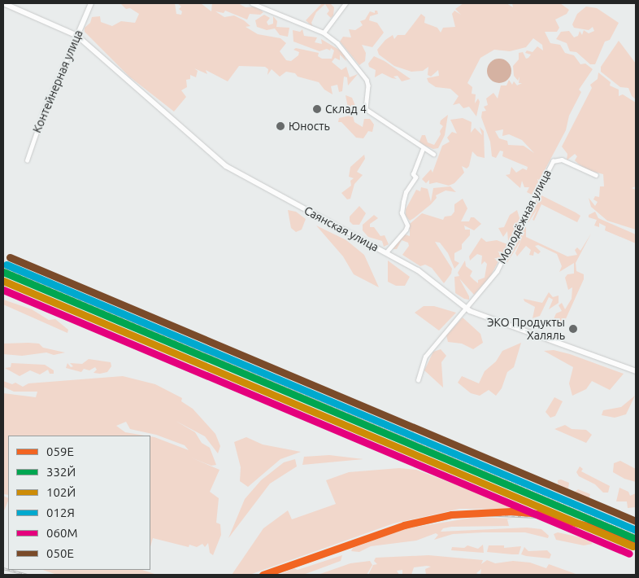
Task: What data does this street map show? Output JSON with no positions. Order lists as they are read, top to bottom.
{
  "streets": {
    "street": ["Контейнерная улица", "Молодёжная улица", "Саянская улица"]
  },
  "crossings": [
    ["Контейнерная улица", "Саянская улица"],
    ["Молодёжная улица", "Саянская улица"]
  ],
  "places": ["Склад 4", "Юность", "ЭКО Продукты Халяль"],
  "lines": [
    "transit line 050Е",
    "transit line 012Я",
    "transit line 332Й",
    "transit line 102Й",
    "transit line 060М",
    "transit line 059Е"
  ],
  "legend": [
    "059Е",
    "332Й",
    "102Й",
    "012Я",
    "060М",
    "050Е"
  ]
}
